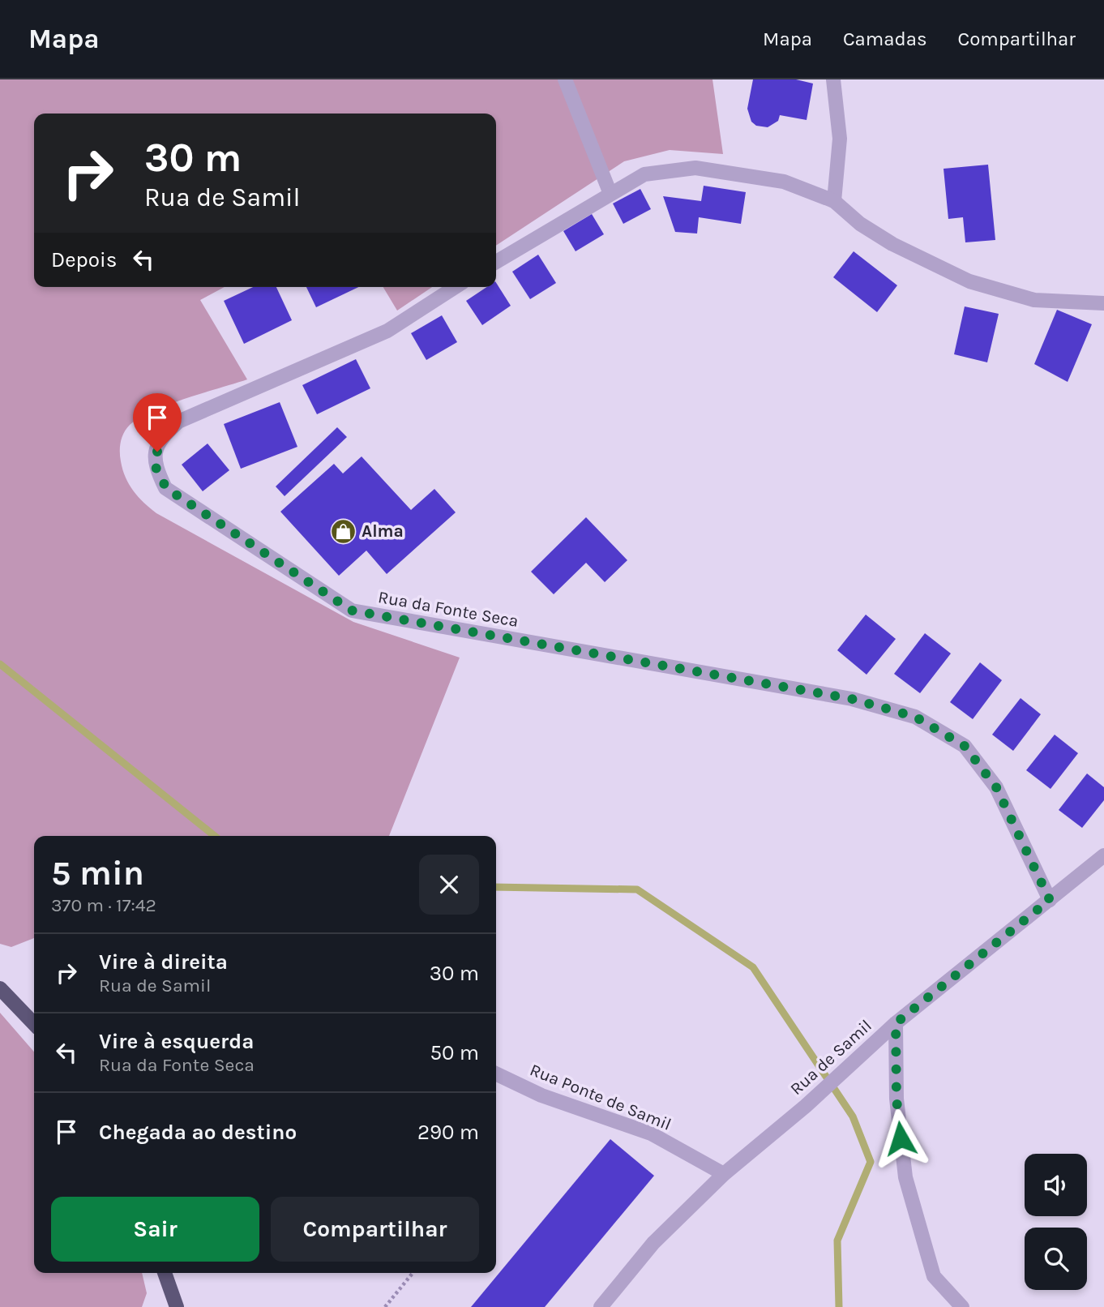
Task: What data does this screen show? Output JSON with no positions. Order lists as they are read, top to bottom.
{
  "streets": {
    "street": ["Rua da Fonte Seca", "Rua de Samil", "Rua Ponte de Samil"]
  },
  "crossings": [
    ["Rua da Fonte Seca", "Rua de Samil"],
    ["Rua de Samil", "Rua Ponte de Samil"]
  ],
  "places": {
    "shop": ["Alma"]
  },
  "page": {
    "header": "Mapa",
    "nav": ["Mapa", "Camadas", "Compartilhar"],
    "turn": ["30 m", "Rua de Samil"],
    "then": "Depois",
    "heading": ["5 min", "370 m · 17:42"],
    "list": [
      {
        "name": "Vire à direita",
        "note": "Rua de Samil",
        "value": "30 m"
      },
      {
        "name": "Vire à esquerda",
        "note": "Rua da Fonte Seca",
        "value": "50 m"
      },
      {
        "name": "Chegada ao destino",
        "value": "290 m"
      }
    ],
    "buttons": ["Sair", "Compartilhar"]
  }
}
